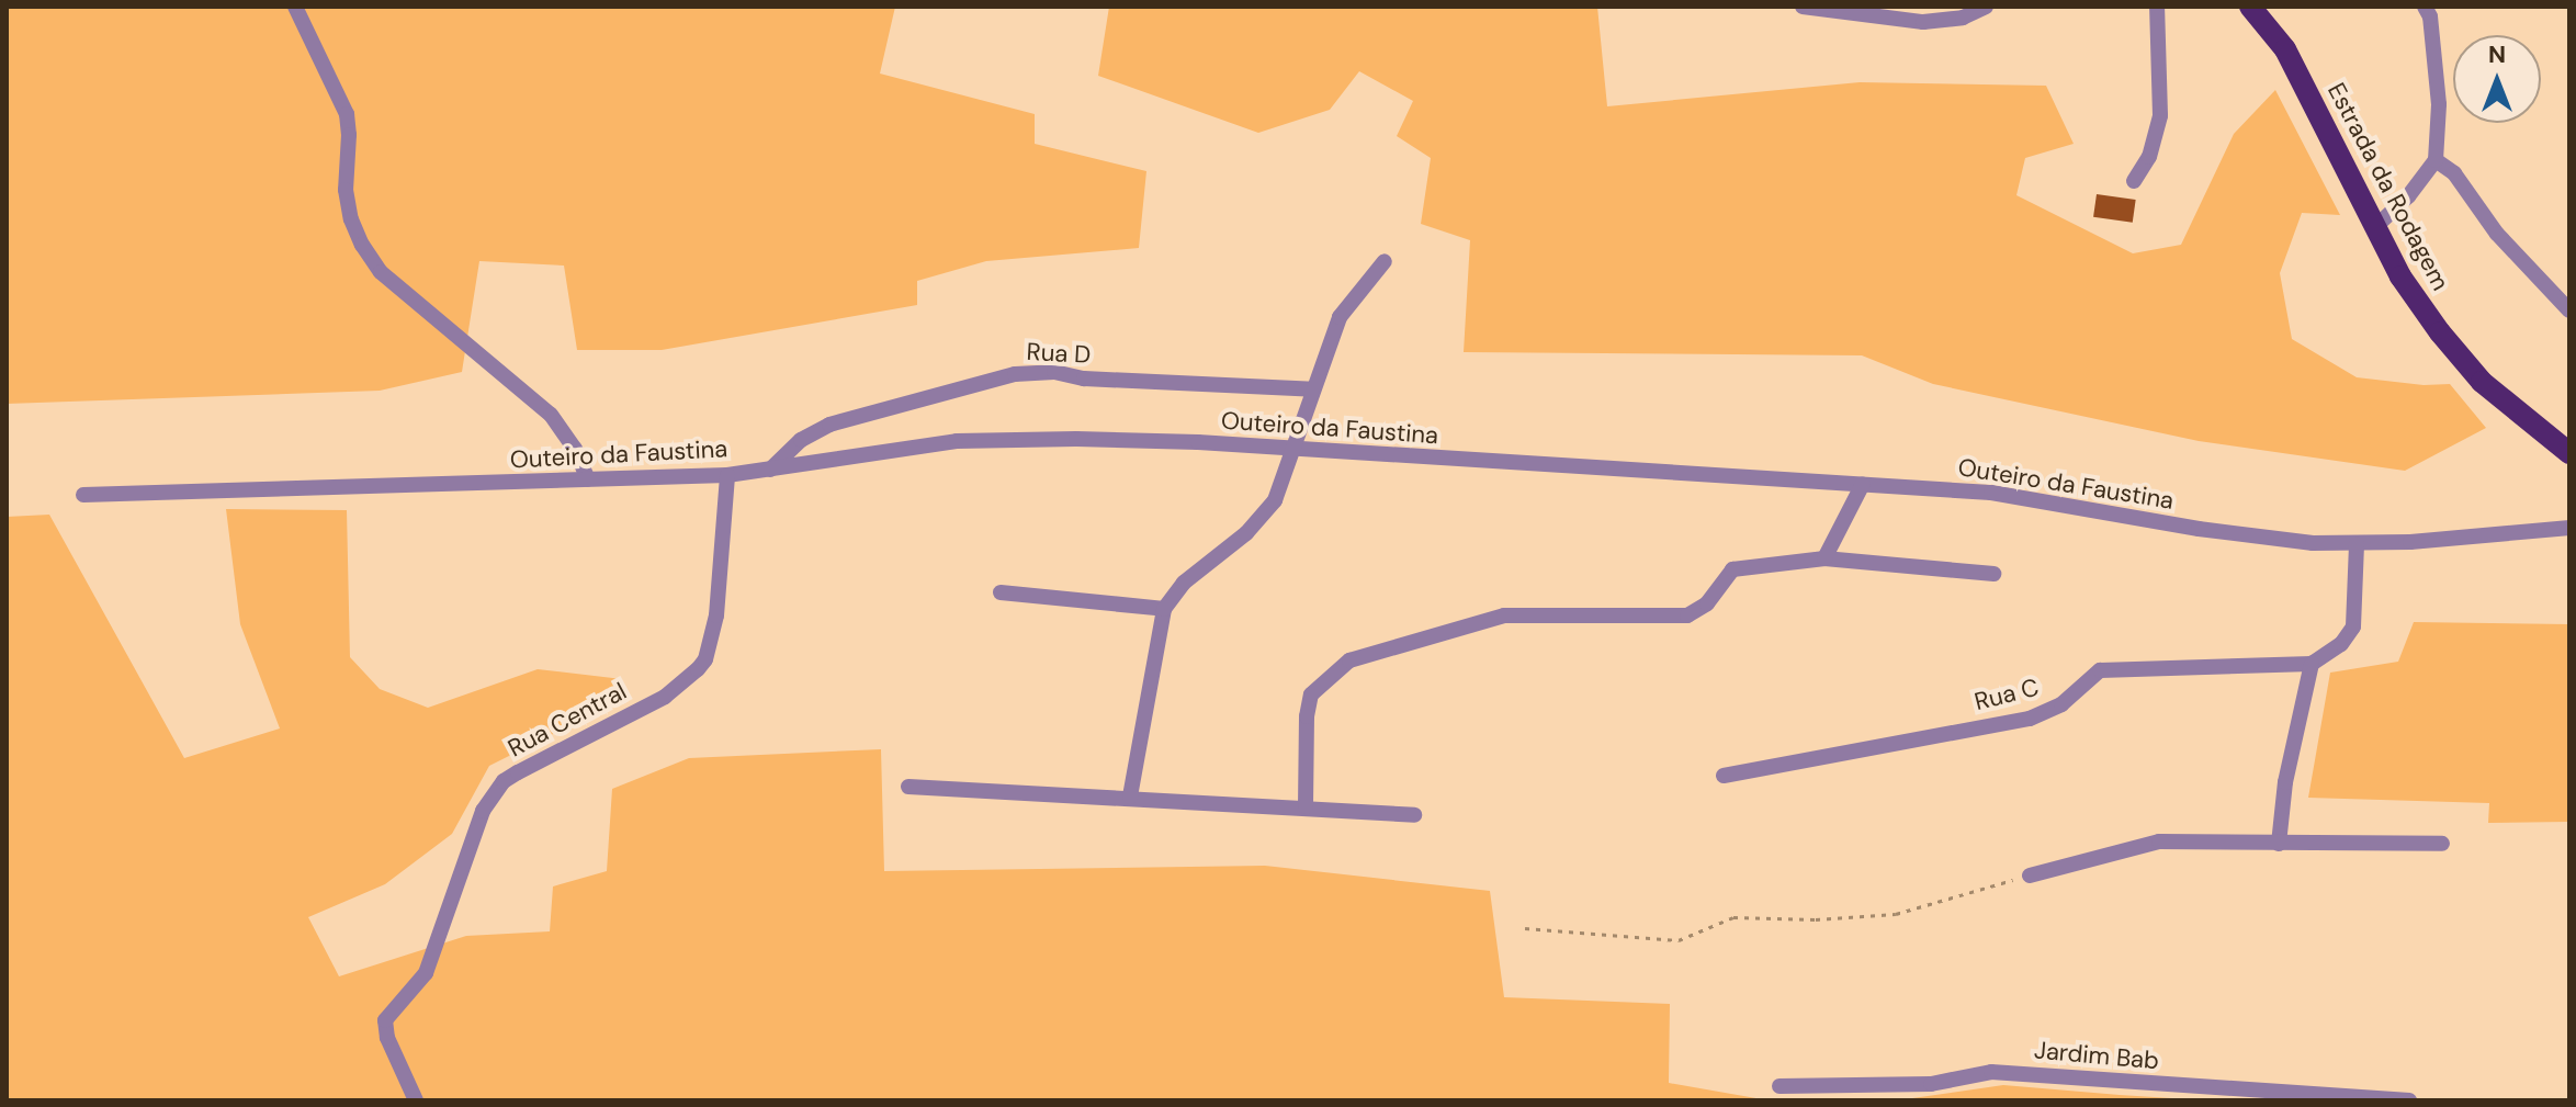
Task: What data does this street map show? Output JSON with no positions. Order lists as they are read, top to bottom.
{
  "streets": {
    "main road": ["Estrada da Rodagem"],
    "street": [
      "Rua D",
      "Outeiro da Faustina",
      "Rua C",
      "Rua Central",
      "Jardim Bab"
    ]
  },
  "crossings": [
    ["Rua D", "Outeiro da Faustina"],
    ["Outeiro da Faustina", "Rua Central"]
  ],
  "north": "top"
}
